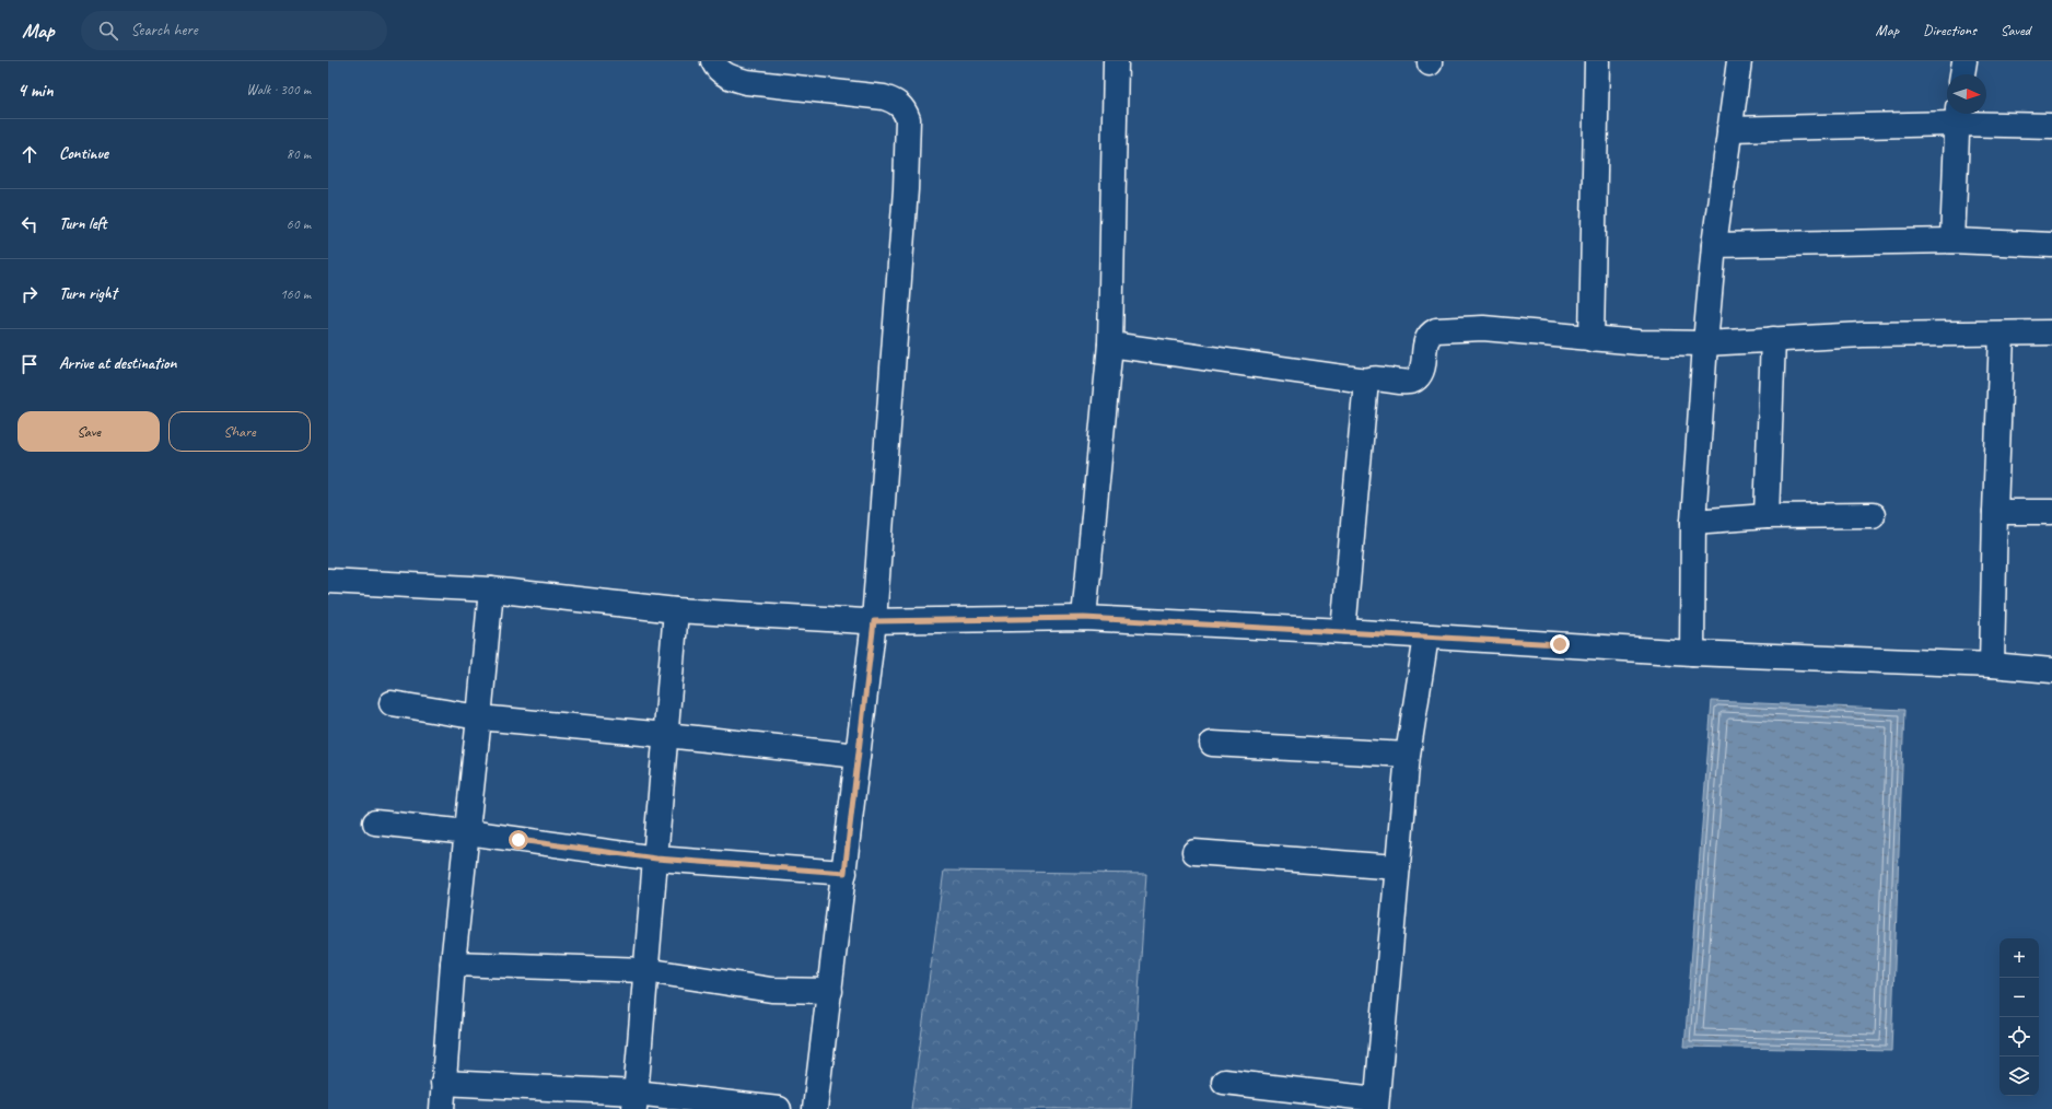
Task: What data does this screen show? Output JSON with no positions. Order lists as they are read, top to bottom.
{
  "north": "right",
  "page": {
    "header": "Map",
    "search": "Search here",
    "nav": ["Map", "Directions", "Saved"],
    "heading": ["4 min", "Walk · 300 m"],
    "list": [
      ["Continue", "80 m"],
      ["Turn left", "60 m"],
      ["Turn right", "160 m"],
      "Arrive at destination"
    ],
    "buttons": ["Save", "Share"],
    "map_buttons": ["+", "−"]
  }
}
